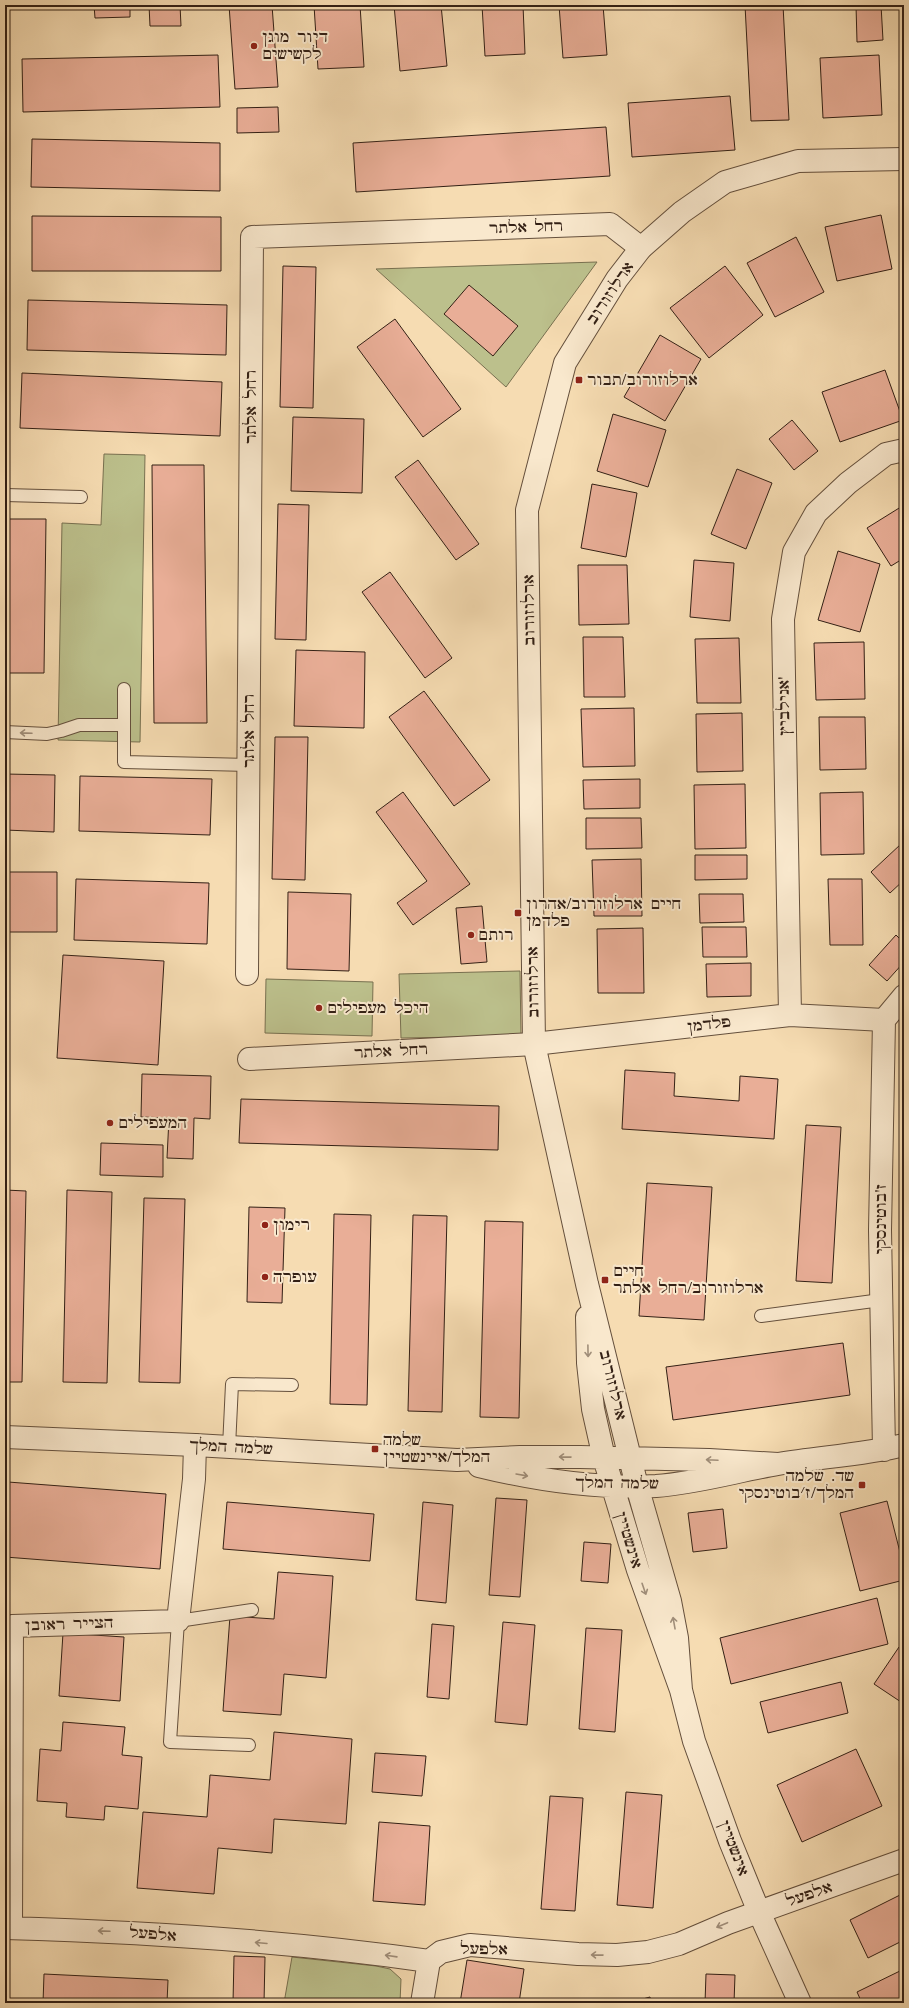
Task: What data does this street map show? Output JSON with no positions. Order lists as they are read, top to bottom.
{
  "streets": {
    "street": [
      "רחל אלתר",
      "ארלוזורוב",
      "אנילביץ'",
      "פלדמן",
      "ז'בוטינסקי",
      "שלמה המלך",
      "אינשטיין",
      "הצייר ראובן",
      "אלפעל"
    ]
  },
  "crossings": [
    ["רחל אלתר", "ארלוזורוב"],
    ["רחל אלתר", "פלדמן"],
    ["ארלוזורוב", "פלדמן"],
    ["ארלוזורוב", "שלמה המלך"],
    ["ארלוזורוב", "אינשטיין"],
    ["אנילביץ'", "פלדמן"],
    ["פלדמן", "ז'בוטינסקי"],
    ["ז'בוטינסקי", "שלמה המלך"],
    ["שלמה המלך", "אינשטיין"],
    ["אינשטיין", "אלפעל"],
    ["הצייר ראובן", "אלפעל"]
  ],
  "one_way": ["אלפעל"],
  "places": {
    "other": [
      "דיור מוגן לקשישים",
      "רותם",
      "היכל מעפילים",
      "המעפילים",
      "רימון",
      "עופרה"
    ],
    "transit": [
      "ארלוזורוב/תבור",
      "חיים ארלוזורוב/אהרון פלדמן",
      "חיים ארלוזורוב/רחל אלתר",
      "שלמה המלך/איינשטיין",
      "שד. שלמה המלך/ז׳בוטינסקי"
    ]
  }
}
